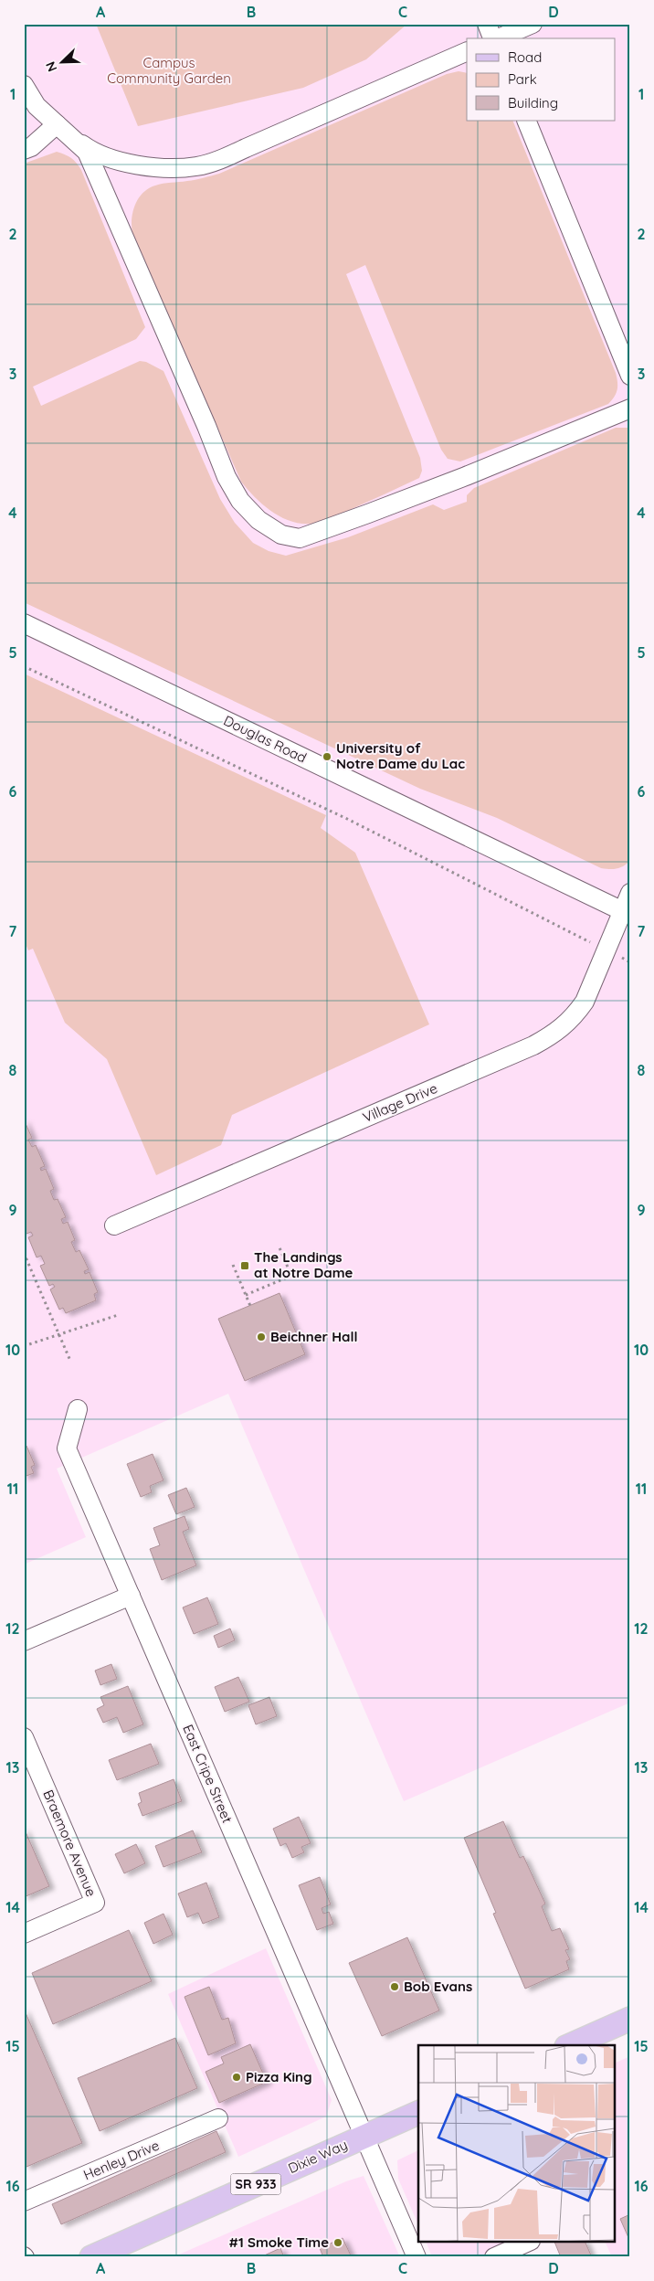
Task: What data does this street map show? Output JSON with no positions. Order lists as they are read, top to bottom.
{
  "streets": {
    "main road": ["Dixie Way", "SR 933"],
    "street": [
      "Douglas Road",
      "Village Drive",
      "East Cripe Street",
      "Braemore Avenue",
      "Henley Drive"
    ]
  },
  "crossings": [
    ["Douglas Road", "Village Drive"],
    ["East Cripe Street", "Dixie Way"]
  ],
  "parks": ["Campus Community Garden"],
  "places": {
    "other": [
      "University of Notre Dame du Lac",
      "Beichner Hall",
      "Bob Evans",
      "Pizza King",
      "#1 Smoke Time"
    ],
    "transit": ["The Landings at Notre Dame"]
  },
  "legend": ["Road", "Park", "Building"],
  "north": "bottom left",
  "grid": {
    "columns": [
      "A",
      "B",
      "C",
      "D"
    ],
    "rows": [
      "1",
      "2",
      "3",
      "4",
      "5",
      "6",
      "7",
      "8",
      "9",
      "10",
      "11",
      "12",
      "13",
      "14",
      "15",
      "16"
    ]
  }
}
